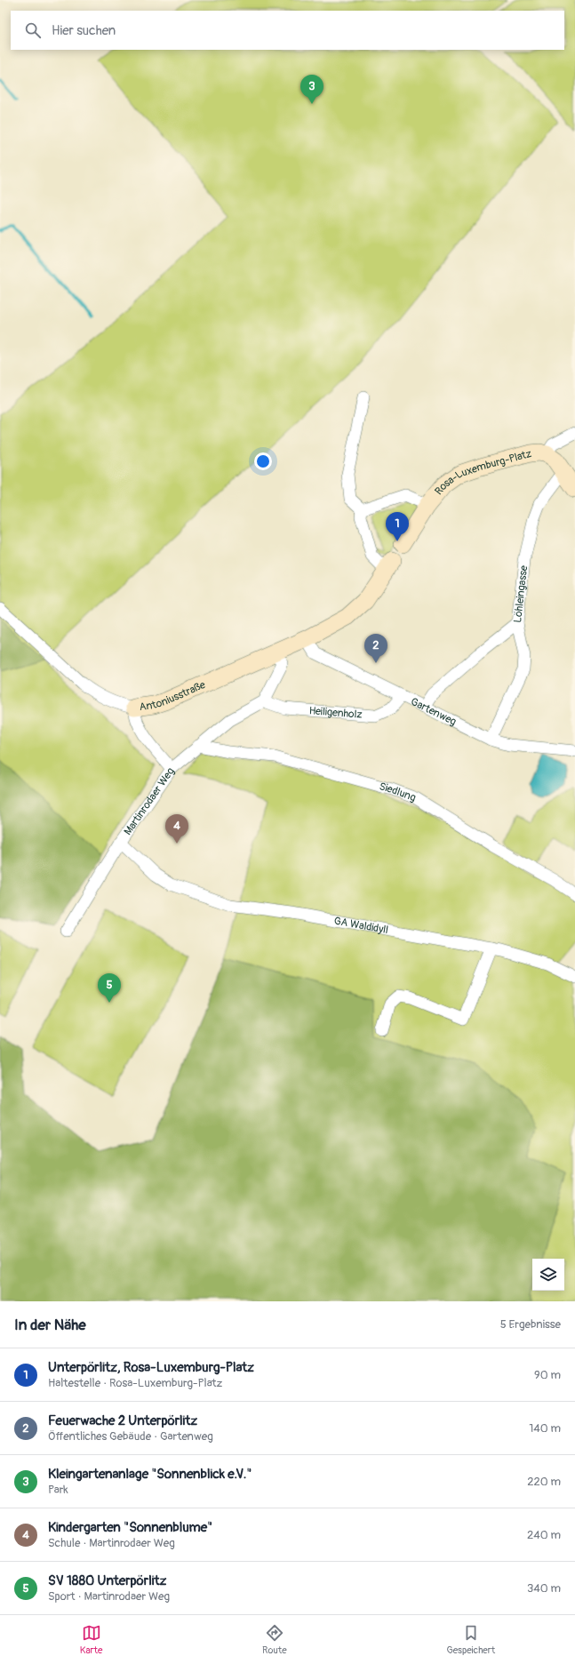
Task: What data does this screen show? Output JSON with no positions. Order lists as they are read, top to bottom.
{
  "streets": {
    "street": [
      "Rosa-Luxemburg-Platz",
      "Löhleingasse",
      "Antoniusstraße",
      "Gartenweg",
      "Heiligenholz",
      "Siedlung",
      "Martinrodaer Weg",
      "GA Waldidyll"
    ]
  },
  "crossings": [
    ["Rosa-Luxemburg-Platz", "Antoniusstraße"],
    ["Rosa-Luxemburg-Platz", "Gartenweg"],
    ["Löhleingasse", "Gartenweg"],
    ["Antoniusstraße", "Gartenweg"],
    ["Antoniusstraße", "Martinrodaer Weg"],
    ["Gartenweg", "Heiligenholz"],
    ["Martinrodaer Weg", "GA Waldidyll"]
  ],
  "page": {
    "search": "Hier suchen",
    "pins": [
      "3",
      "1",
      "2",
      "4",
      "5"
    ],
    "heading": ["In der Nähe", "5 Ergebnisse"],
    "list": [
      {
        "mark": "1",
        "name": "Unterpörlitz, Rosa-Luxemburg-Platz",
        "note": "Haltestelle · Rosa-Luxemburg-Platz",
        "value": "90 m"
      },
      {
        "mark": "2",
        "name": "Feuerwache 2 Unterpörlitz",
        "note": "Öffentliches Gebäude · Gartenweg",
        "value": "140 m"
      },
      {
        "mark": "3",
        "name": "Kleingartenanlage \"Sonnenblick e.V.\"",
        "note": "Park",
        "value": "220 m"
      },
      {
        "mark": "4",
        "name": "Kindergarten \"Sonnenblume\"",
        "note": "Schule · Martinrodaer Weg",
        "value": "240 m"
      },
      {
        "mark": "5",
        "name": "SV 1880 Unterpörlitz",
        "note": "Sport · Martinrodaer Weg",
        "value": "340 m"
      }
    ],
    "nav": ["Karte", "Route", "Gespeichert"]
  }
}
